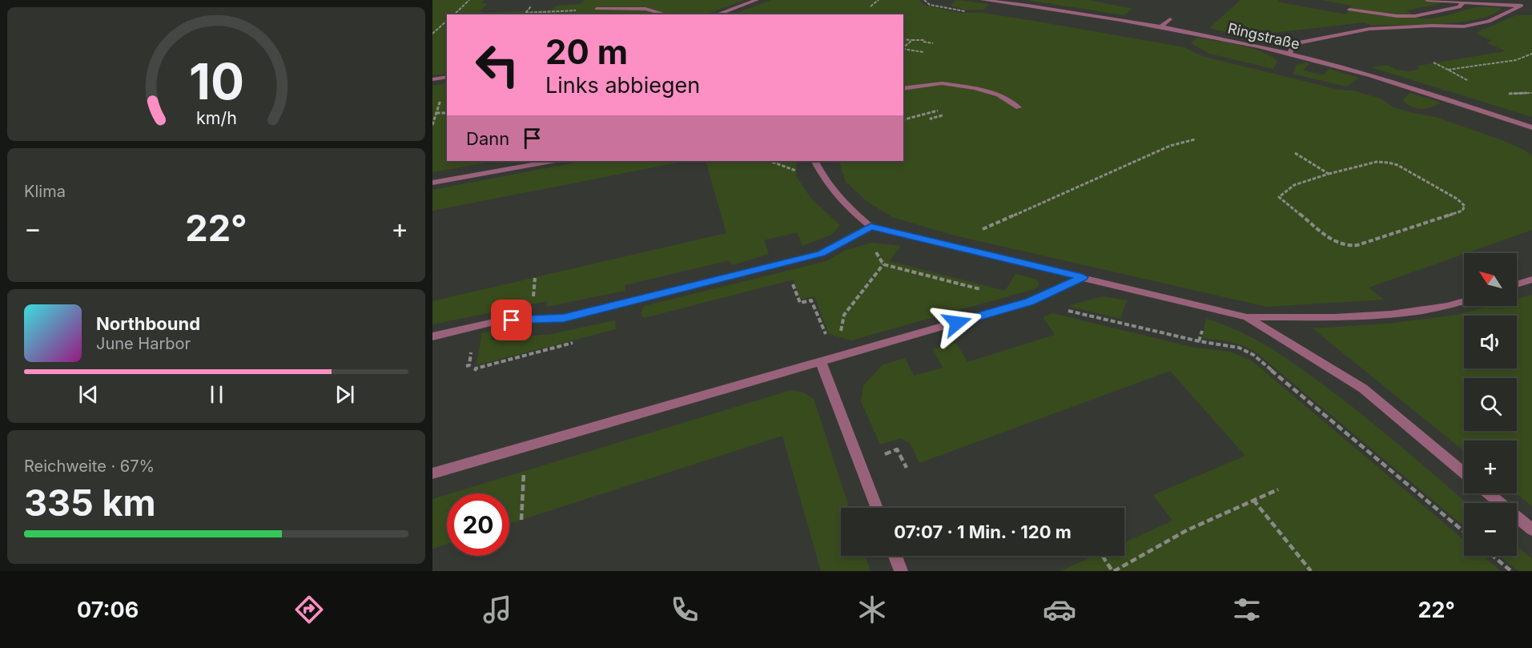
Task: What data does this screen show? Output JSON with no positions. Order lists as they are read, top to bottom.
{
  "streets": {
    "lane": ["Ringstraße"]
  },
  "north": "top left",
  "page": {
    "turn": ["20 m", "Links abbiegen"],
    "then": "Dann",
    "tile": [
      "Klima",
      ["Reichweite · 67%", "335 km"]
    ],
    "heat": ["−", "22°", "+"],
    "map_buttons": ["+", "−"],
    "song": ["Northbound", "June Harbor"],
    "limit": "20",
    "trip": "07:07 · 1 Min. · 120 m",
    "tabs": ["07:06", "22°"],
    "gauge": ["10", "km/h"]
  }
}
